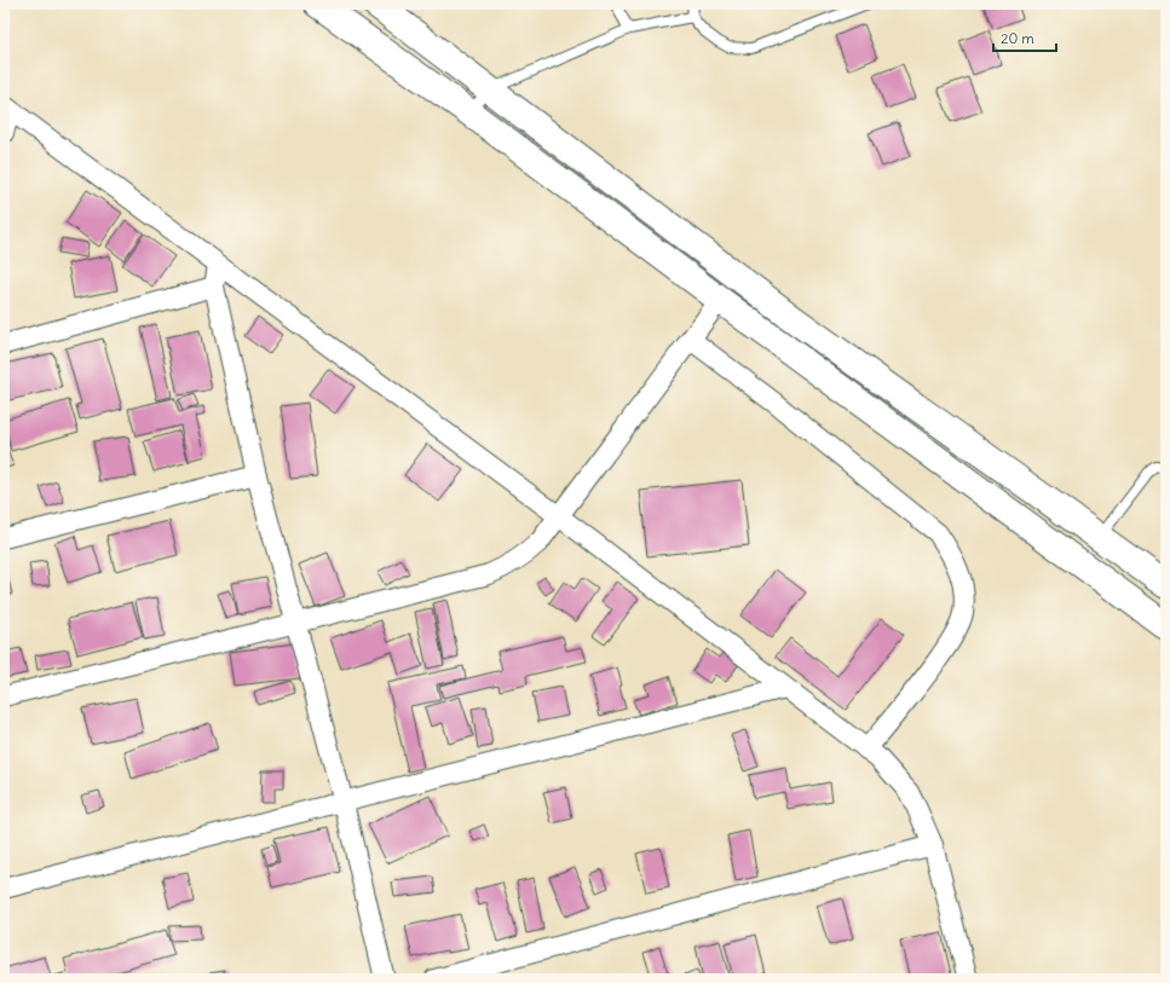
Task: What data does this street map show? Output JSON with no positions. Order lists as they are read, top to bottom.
{
  "scale_bar": "20 m"
}
